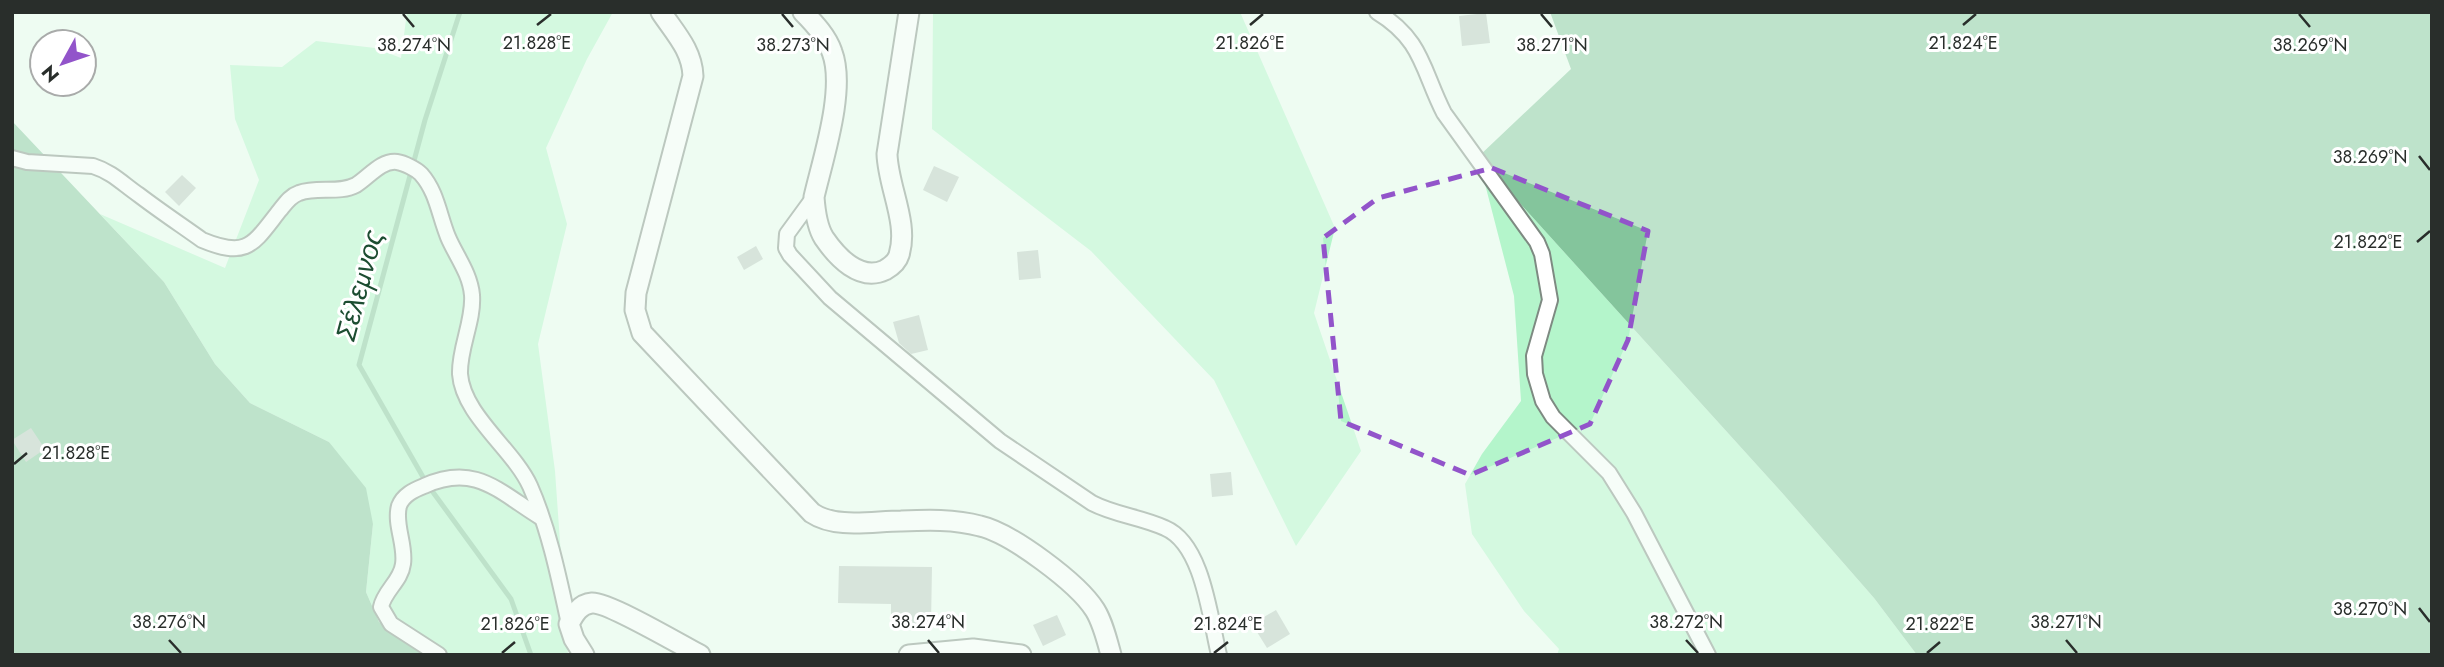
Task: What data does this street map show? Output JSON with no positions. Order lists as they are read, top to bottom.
{
  "water": ["Σέλεμνος"],
  "north": "bottom left",
  "coordinates": [
    "21.828°E",
    "21.824°E",
    "21.826°E",
    "38.274°N",
    "38.273°N",
    "38.271°N",
    "38.269°N",
    "21.822°E",
    "38.270°N",
    "38.276°N",
    "38.272°N"
  ]
}
